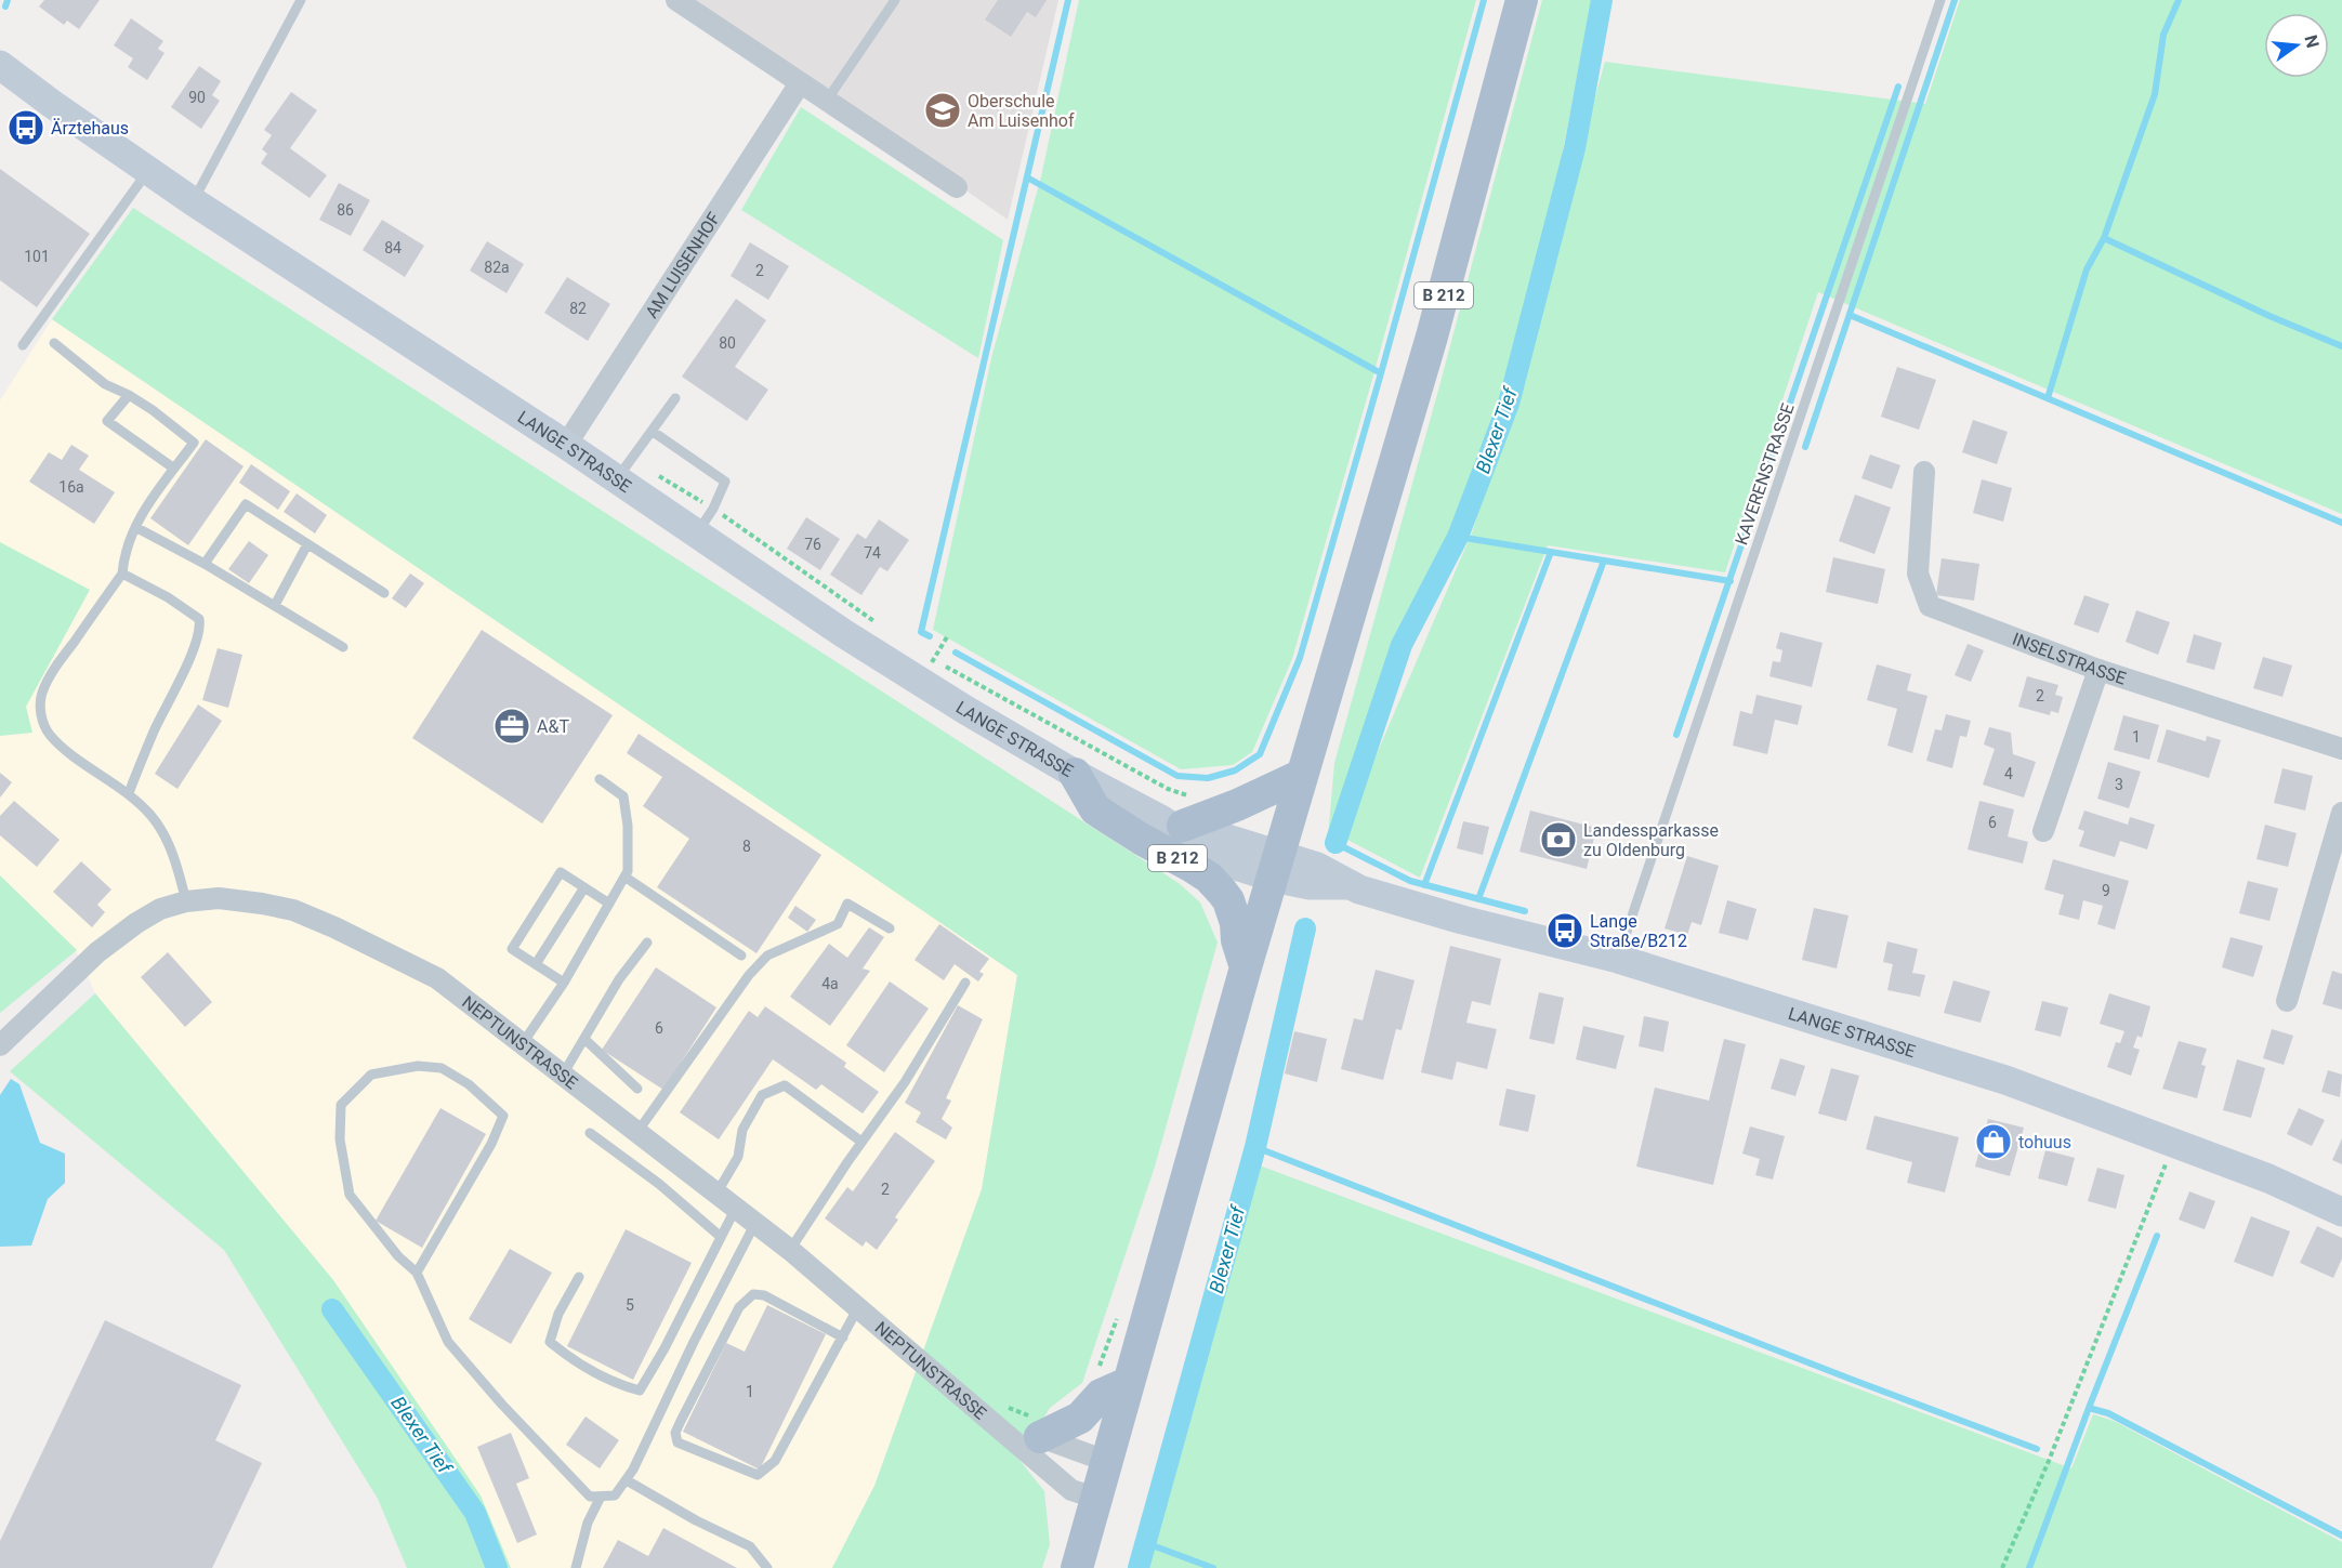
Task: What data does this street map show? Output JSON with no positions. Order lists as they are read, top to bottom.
{
  "streets": {
    "main road": ["B 212"],
    "street": [
      "AM LUISENHOF",
      "LANGE STRASSE",
      "INSELSTRASSE",
      "NEPTUNSTRASSE"
    ],
    "lane": ["KAVERENSTRASSE"]
  },
  "crossings": [
    ["AM LUISENHOF", "LANGE STRASSE"],
    ["B 212", "LANGE STRASSE"],
    ["B 212", "NEPTUNSTRASSE"],
    ["LANGE STRASSE", "KAVERENSTRASSE"]
  ],
  "water": ["Blexer Tief"],
  "places": {
    "school or university": ["Oberschule Am Luisenhof"],
    "bus stop": ["Ärztehaus", "Lange Straße/B212"],
    "office": ["A&T"],
    "bank": ["Landessparkasse zu Oldenburg"],
    "shop": ["tohuus"]
  },
  "house_numbers": [
    "90",
    "86",
    "84",
    "101",
    "82a",
    "2",
    "82",
    "80",
    "16a",
    "76",
    "74",
    "2",
    "1",
    "4",
    "3",
    "6",
    "8",
    "9",
    "4a",
    "6",
    "2",
    "5",
    "1"
  ],
  "north": "right"
}
